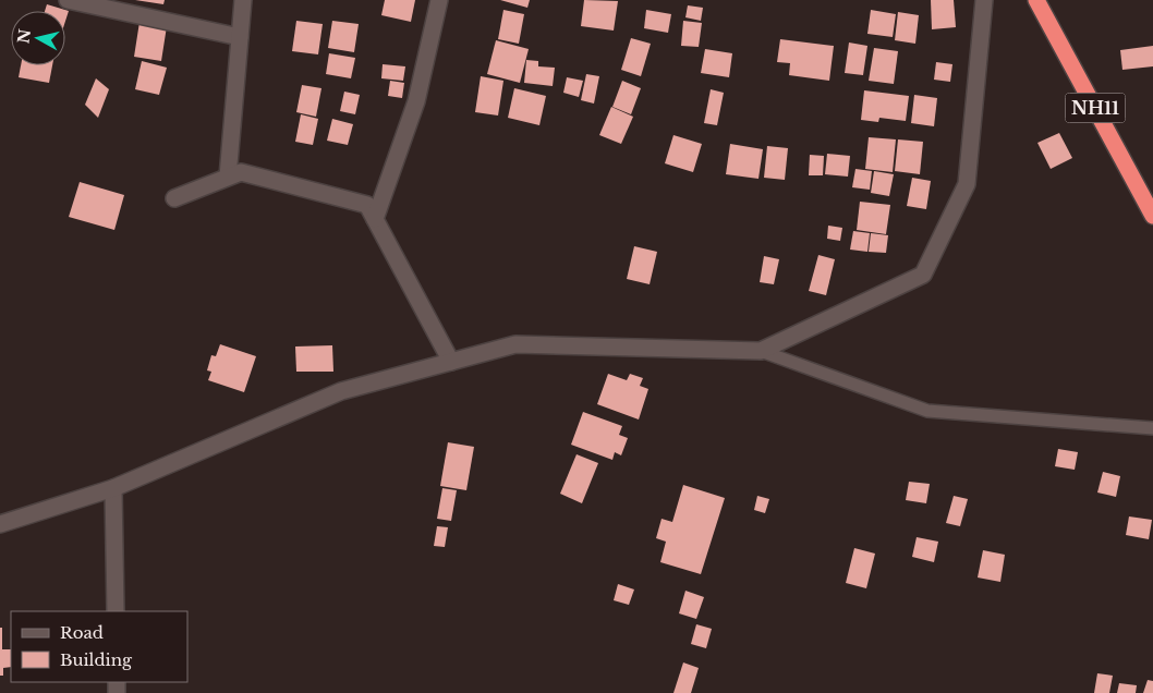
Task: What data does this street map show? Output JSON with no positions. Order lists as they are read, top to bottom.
{
  "streets": {
    "highway": ["NH11"]
  },
  "legend": ["Road", "Building"],
  "north": "left"
}
